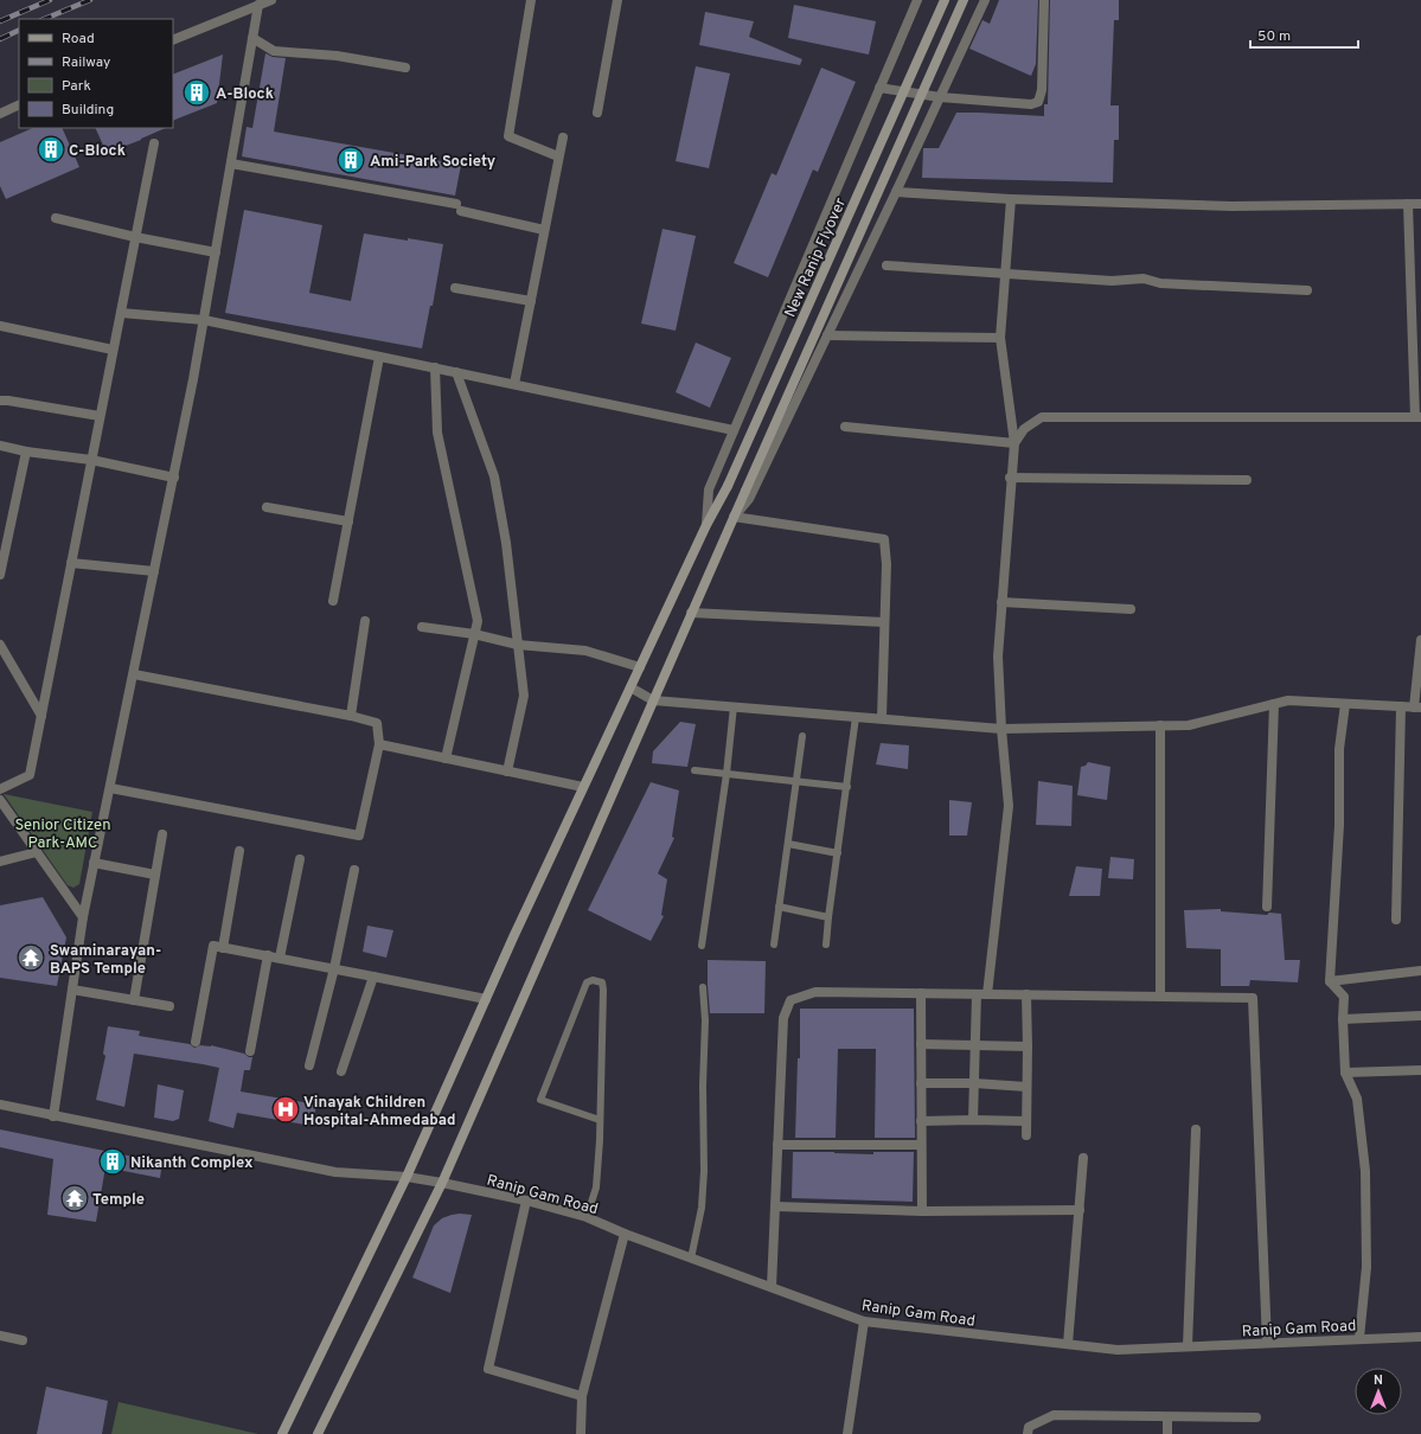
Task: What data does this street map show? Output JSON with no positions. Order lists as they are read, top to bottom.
{
  "streets": {
    "main road": ["New Ranip Flyover"],
    "street": ["Ranip Gam Road"]
  },
  "crossings": [
    ["New Ranip Flyover", "Ranip Gam Road"]
  ],
  "parks": ["Senior Citizen Park-AMC"],
  "places": {
    "building": [
      "A-Block",
      "C-Block",
      "Ami-Park Society",
      "Nikanth Complex"
    ],
    "temple": ["Swaminarayan- BAPS Temple", "Temple"],
    "hospital": ["Vinayak Children Hospital-Ahmedabad"]
  },
  "legend": [
    "Road",
    "Railway",
    "Park",
    "Building"
  ],
  "scale_bar": "50 m",
  "north": "top"
}
